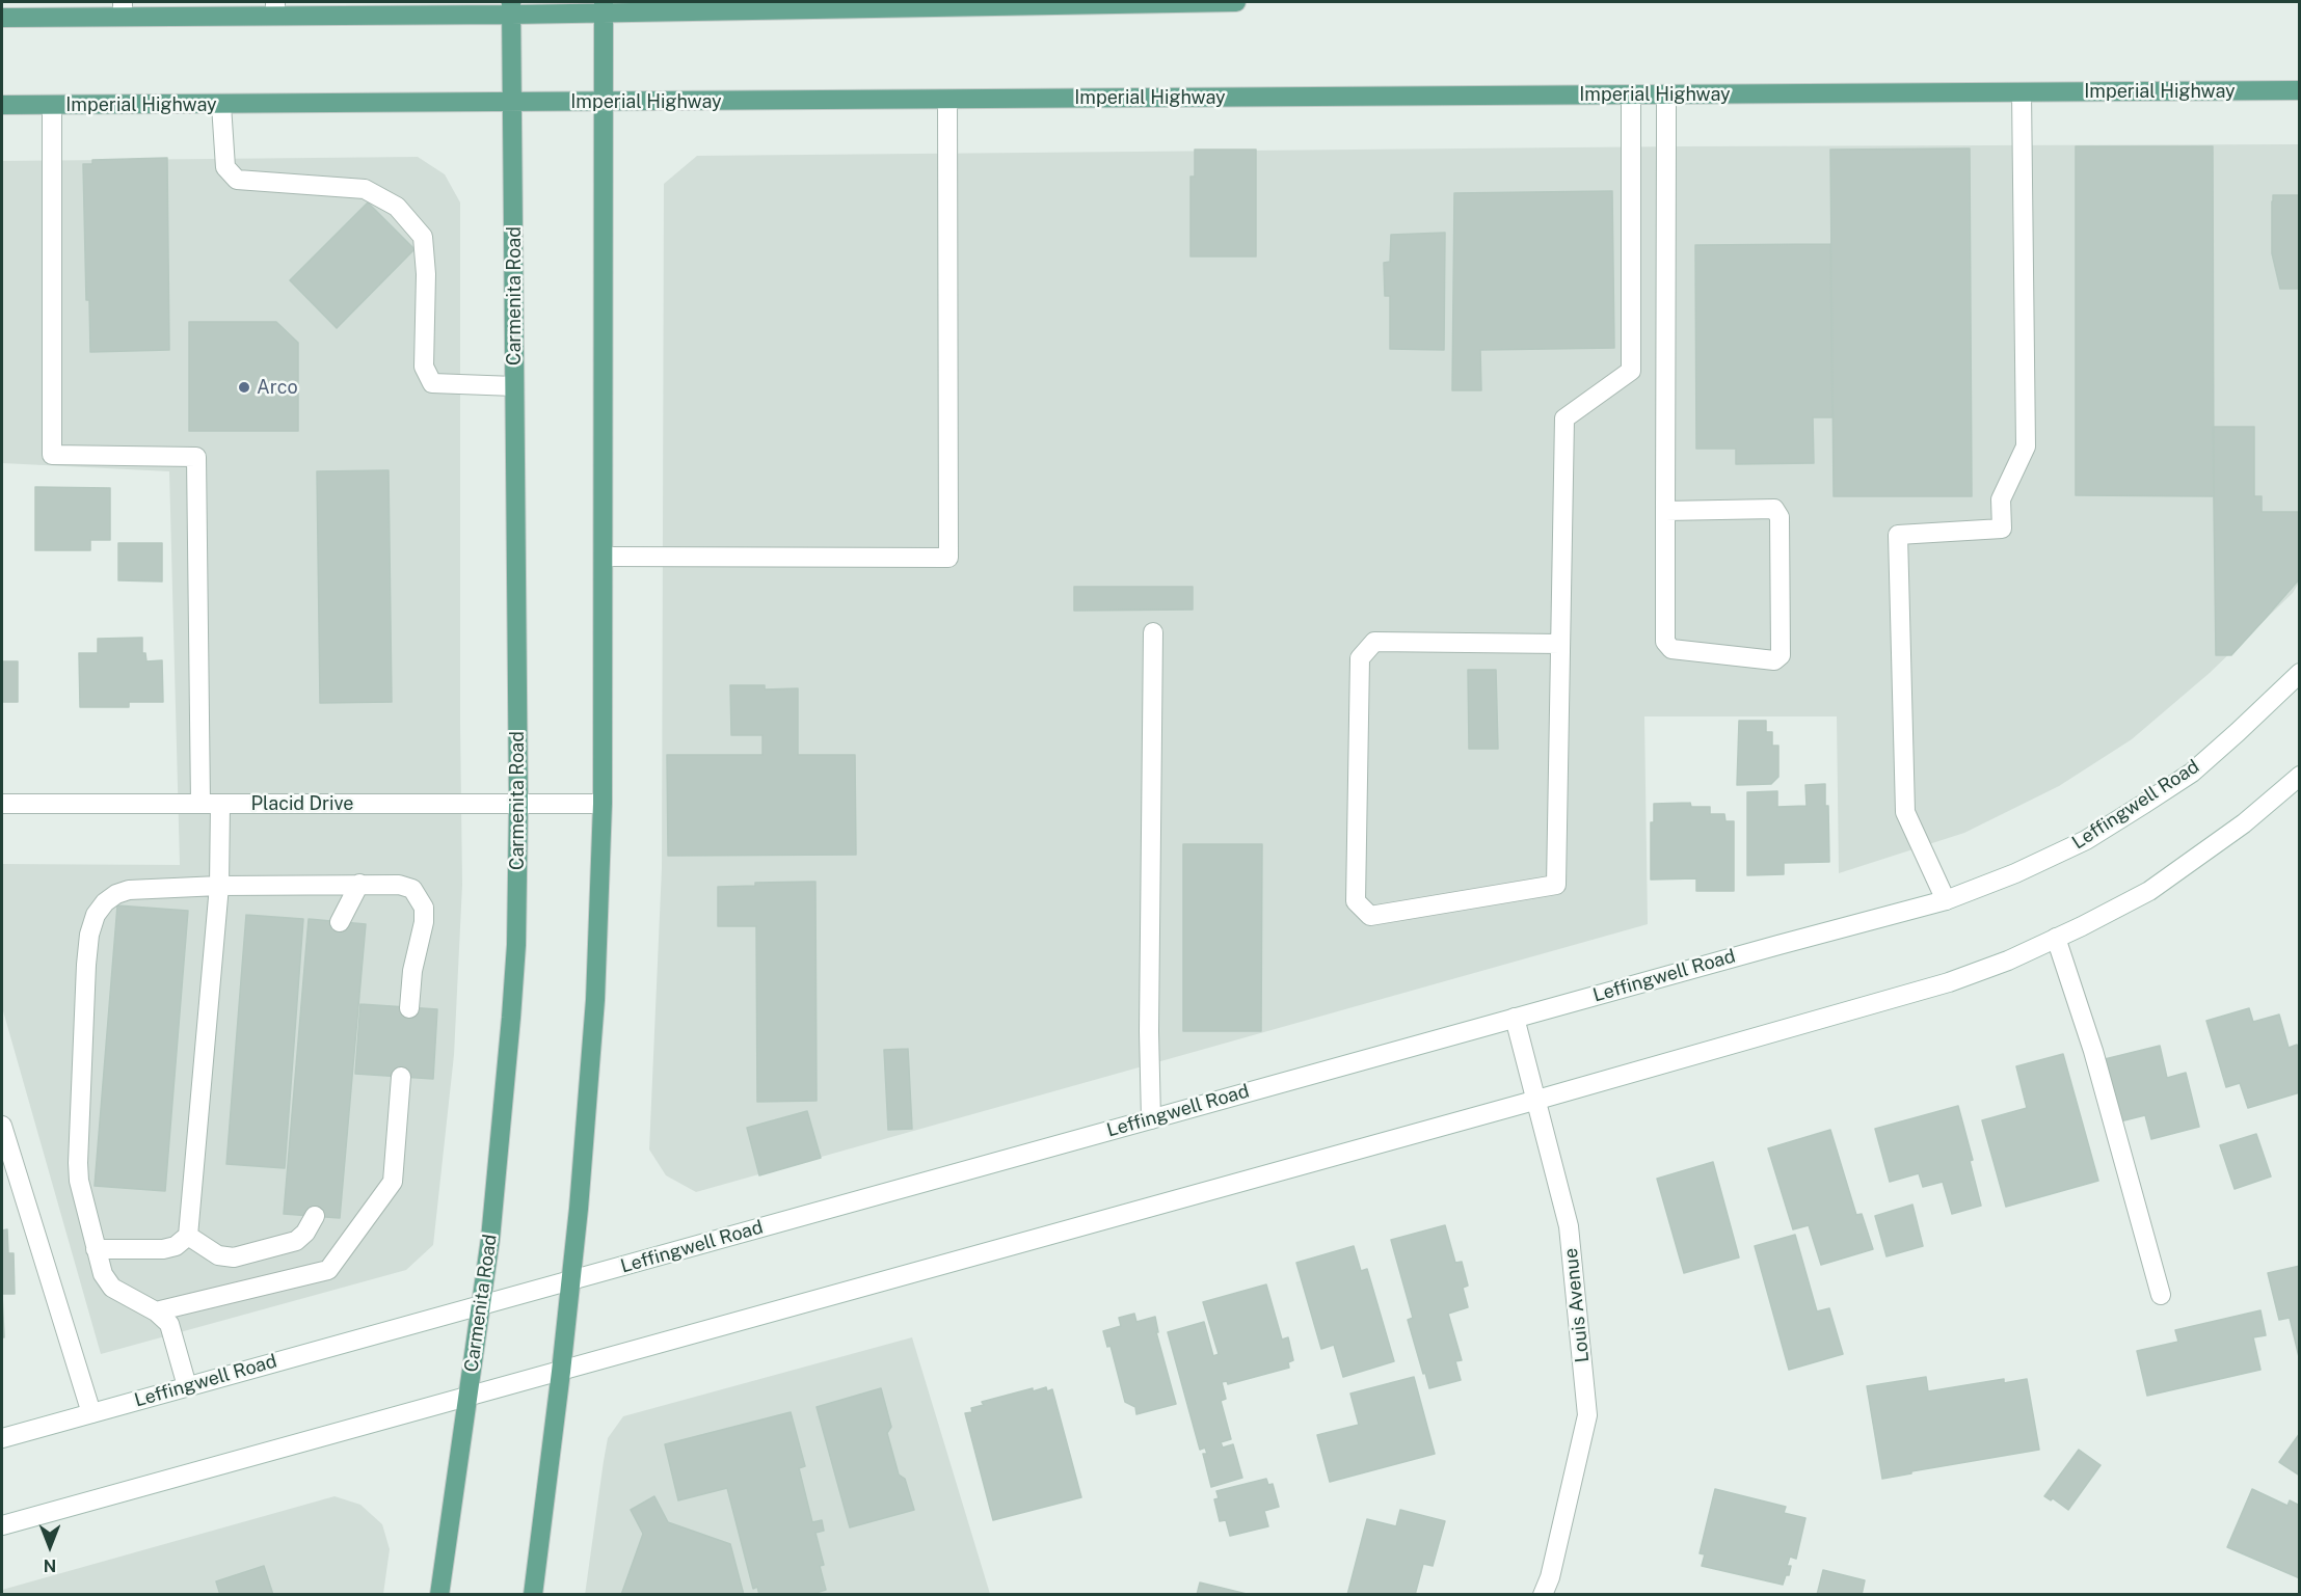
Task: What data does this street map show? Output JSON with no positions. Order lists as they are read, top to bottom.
{
  "streets": {
    "main road": [
      "Imperial Highway",
      "Carmenita Road",
      "Placid Drive",
      "Leffingwell Road",
      "Louis Avenue"
    ]
  },
  "crossings": [
    ["Imperial Highway", "Carmenita Road"],
    ["Carmenita Road", "Placid Drive"],
    ["Carmenita Road", "Leffingwell Road"],
    ["Leffingwell Road", "Louis Avenue"]
  ],
  "places": ["Arco"],
  "north": "bottom"
}
